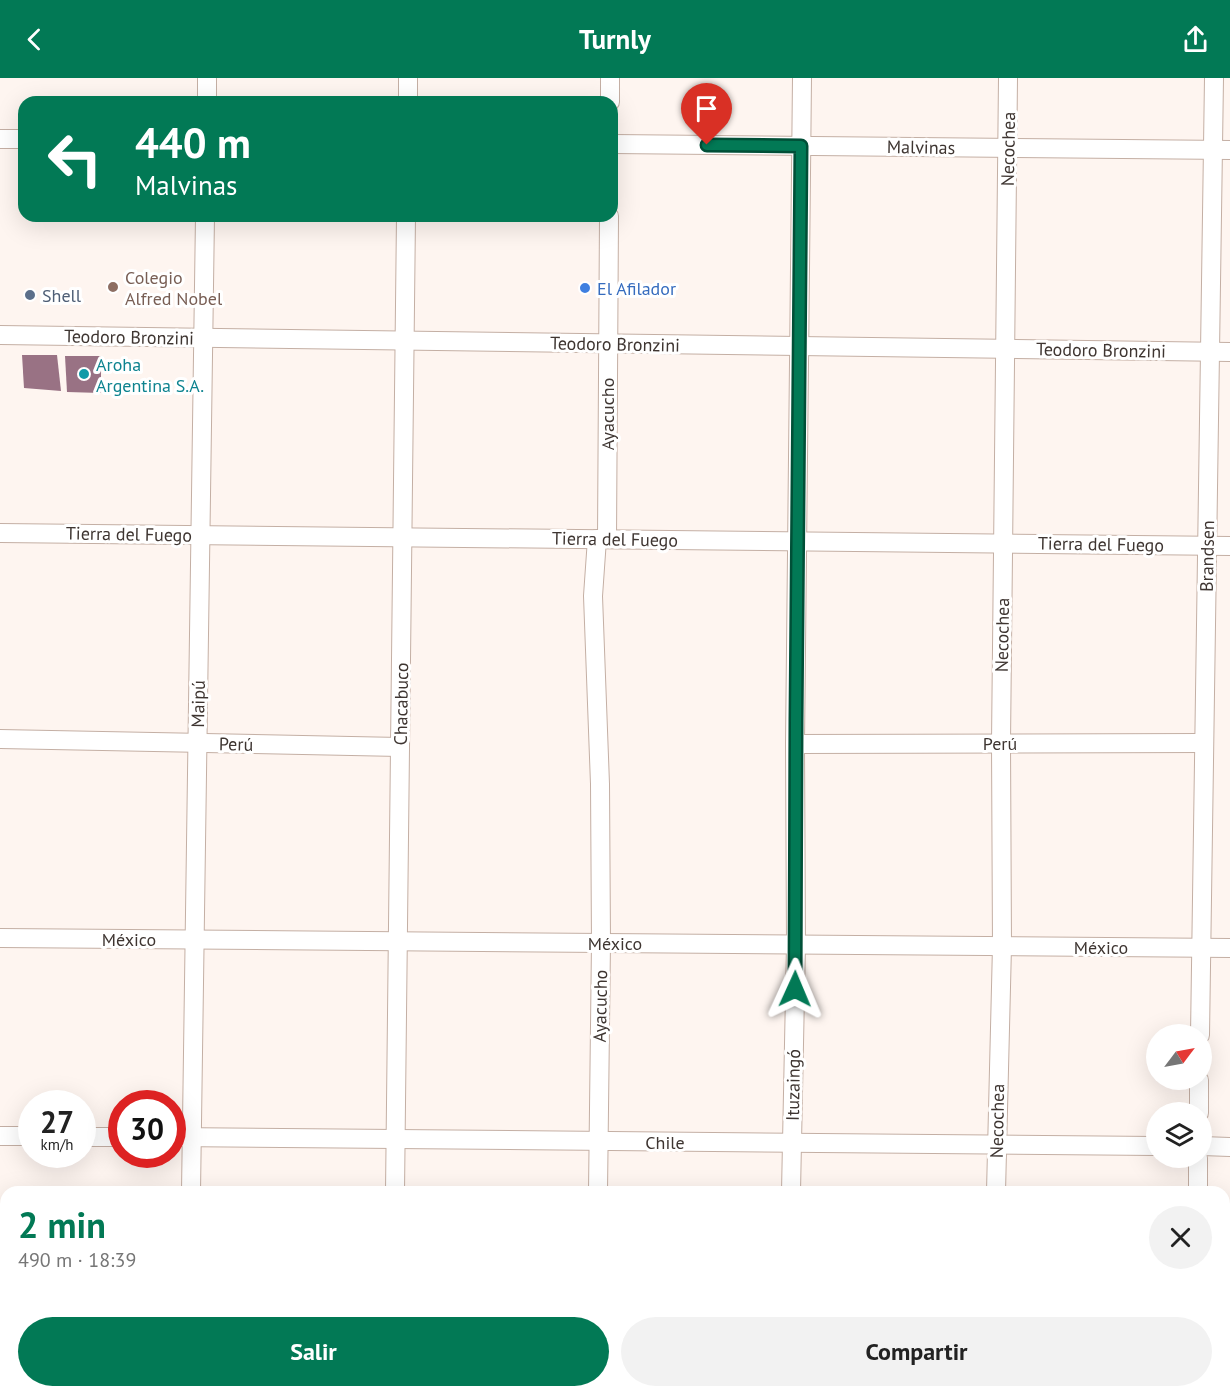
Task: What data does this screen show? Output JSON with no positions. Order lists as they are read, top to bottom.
{
  "streets": {
    "street": [
      "Malvinas",
      "Necochea",
      "Teodoro Bronzini",
      "Ayacucho",
      "Tierra del Fuego",
      "Brandsen",
      "Maipú",
      "Chacabuco",
      "Perú",
      "México",
      "Ituzaingó",
      "Chile"
    ]
  },
  "crossings": [
    ["Malvinas", "Necochea"],
    ["Malvinas", "Brandsen"],
    ["Malvinas", "Ituzaingó"],
    ["Necochea", "Teodoro Bronzini"],
    ["Necochea", "Tierra del Fuego"],
    ["Necochea", "Perú"],
    ["Necochea", "México"],
    ["Necochea", "Chile"],
    ["Teodoro Bronzini", "Ayacucho"],
    ["Teodoro Bronzini", "Brandsen"],
    ["Teodoro Bronzini", "Maipú"],
    ["Teodoro Bronzini", "Chacabuco"],
    ["Teodoro Bronzini", "Ituzaingó"],
    ["Ayacucho", "Tierra del Fuego"],
    ["Ayacucho", "México"],
    ["Ayacucho", "Chile"],
    ["Tierra del Fuego", "Brandsen"],
    ["Tierra del Fuego", "Maipú"],
    ["Tierra del Fuego", "Chacabuco"],
    ["Tierra del Fuego", "Ituzaingó"],
    ["Brandsen", "Perú"],
    ["Brandsen", "México"],
    ["Maipú", "Perú"],
    ["Maipú", "México"],
    ["Maipú", "Chile"],
    ["Chacabuco", "Perú"],
    ["Chacabuco", "México"],
    ["Chacabuco", "Chile"],
    ["Perú", "Ituzaingó"],
    ["México", "Ituzaingó"],
    ["Ituzaingó", "Chile"]
  ],
  "places": [
    "Colegio Alfred Nobel",
    "El Afilador",
    "Shell",
    "Aroha Argentina S.A."
  ],
  "north": "top right",
  "page": {
    "header": "Turnly",
    "turn": ["440 m", "Malvinas"],
    "speed": "27 km/h",
    "limit": "30",
    "heading": ["2 min", "490 m · 18:39"],
    "buttons": ["Salir", "Compartir"]
  }
}
